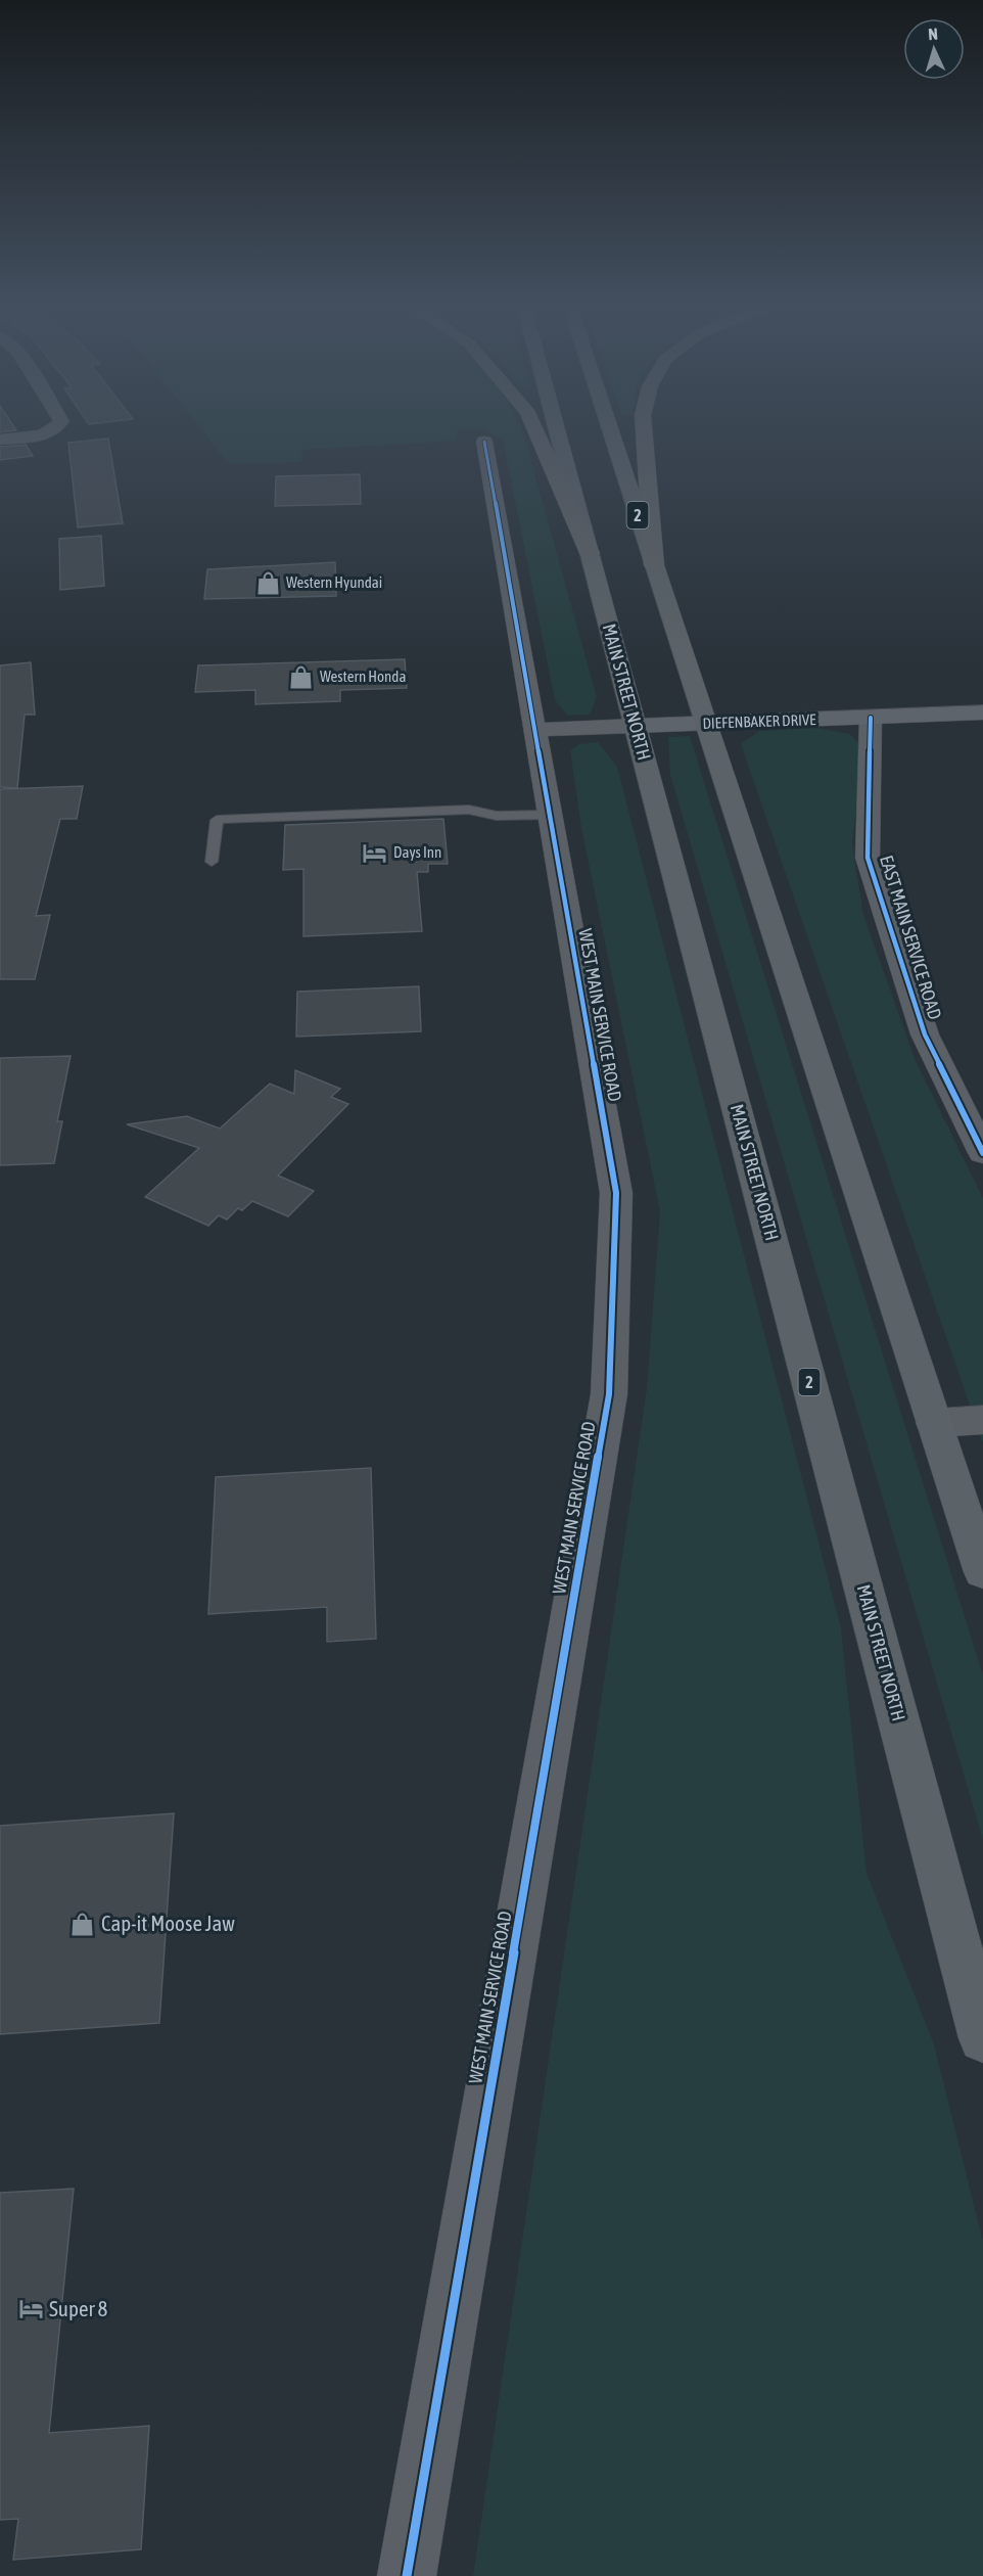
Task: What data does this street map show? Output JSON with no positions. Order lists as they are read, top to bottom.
{
  "streets": {
    "main road": ["2", "MAIN STREET NORTH"],
    "street": ["DIEFENBAKER DRIVE", "EAST MAIN SERVICE ROAD", "WEST MAIN SERVICE ROAD"]
  },
  "crossings": [
    ["2", "DIEFENBAKER DRIVE"],
    ["MAIN STREET NORTH", "DIEFENBAKER DRIVE"],
    ["DIEFENBAKER DRIVE", "EAST MAIN SERVICE ROAD"],
    ["DIEFENBAKER DRIVE", "WEST MAIN SERVICE ROAD"]
  ],
  "places": {
    "shop": ["Western Hyundai", "Western Honda", "Cap-it Moose Jaw"],
    "hotel": ["Days Inn", "Super 8"]
  },
  "north": "top"
}
